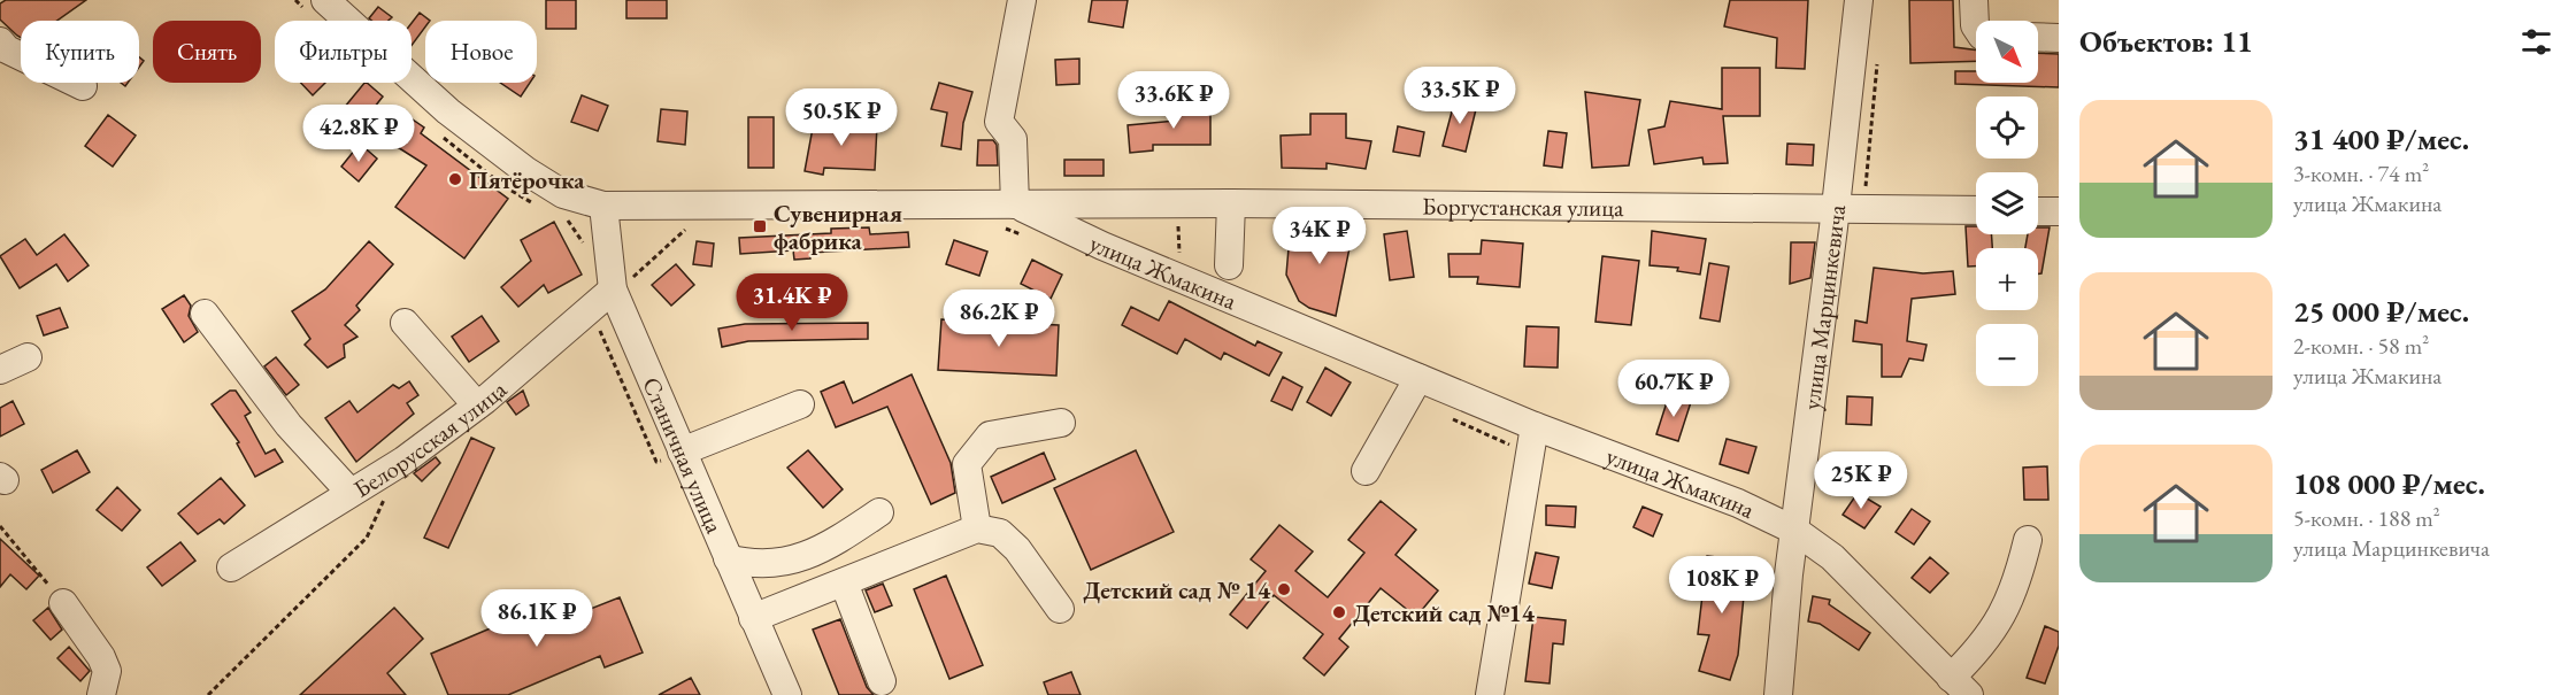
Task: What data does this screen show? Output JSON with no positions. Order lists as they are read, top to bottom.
{
  "streets": {
    "street": [
      "Боргустанская улица",
      "улица Жмакина",
      "улица Марцинкевича",
      "Белорусская улица",
      "Станичная улица"
    ]
  },
  "crossings": [
    ["Боргустанская улица", "улица Жмакина"],
    ["Боргустанская улица", "улица Марцинкевича"],
    ["улица Жмакина", "улица Марцинкевича"],
    ["улица Жмакина", "Станичная улица"],
    ["Белорусская улица", "Станичная улица"]
  ],
  "places": {
    "other": ["Пятёрочка", "Детский сад № 14", "Детский сад №14"],
    "transit": ["Сувенирная фабрика"]
  },
  "north": "bottom right",
  "page": {
    "heading": "Объектов: 11",
    "map_buttons": ["+", "−"],
    "chip": [
      "Купить",
      "Снять",
      "Фильтры",
      "Новое"
    ],
    "price": [
      "33.5K ₽",
      "33.6K ₽",
      "50.5K ₽",
      "42.8K ₽",
      "34K ₽",
      "31.4K ₽",
      "86.2K ₽",
      "60.7K ₽",
      "25K ₽",
      "108K ₽",
      "86.1K ₽"
    ],
    "list": [
      {
        "name": "31 400 ₽/мес.",
        "note": "3-комн. · 74 m² · улица Жмакина"
      },
      {
        "name": "25 000 ₽/мес.",
        "note": "2-комн. · 58 m² · улица Жмакина"
      },
      {
        "name": "108 000 ₽/мес.",
        "note": "5-комн. · 188 m² · улица Марцинкевича"
      }
    ]
  }
}
